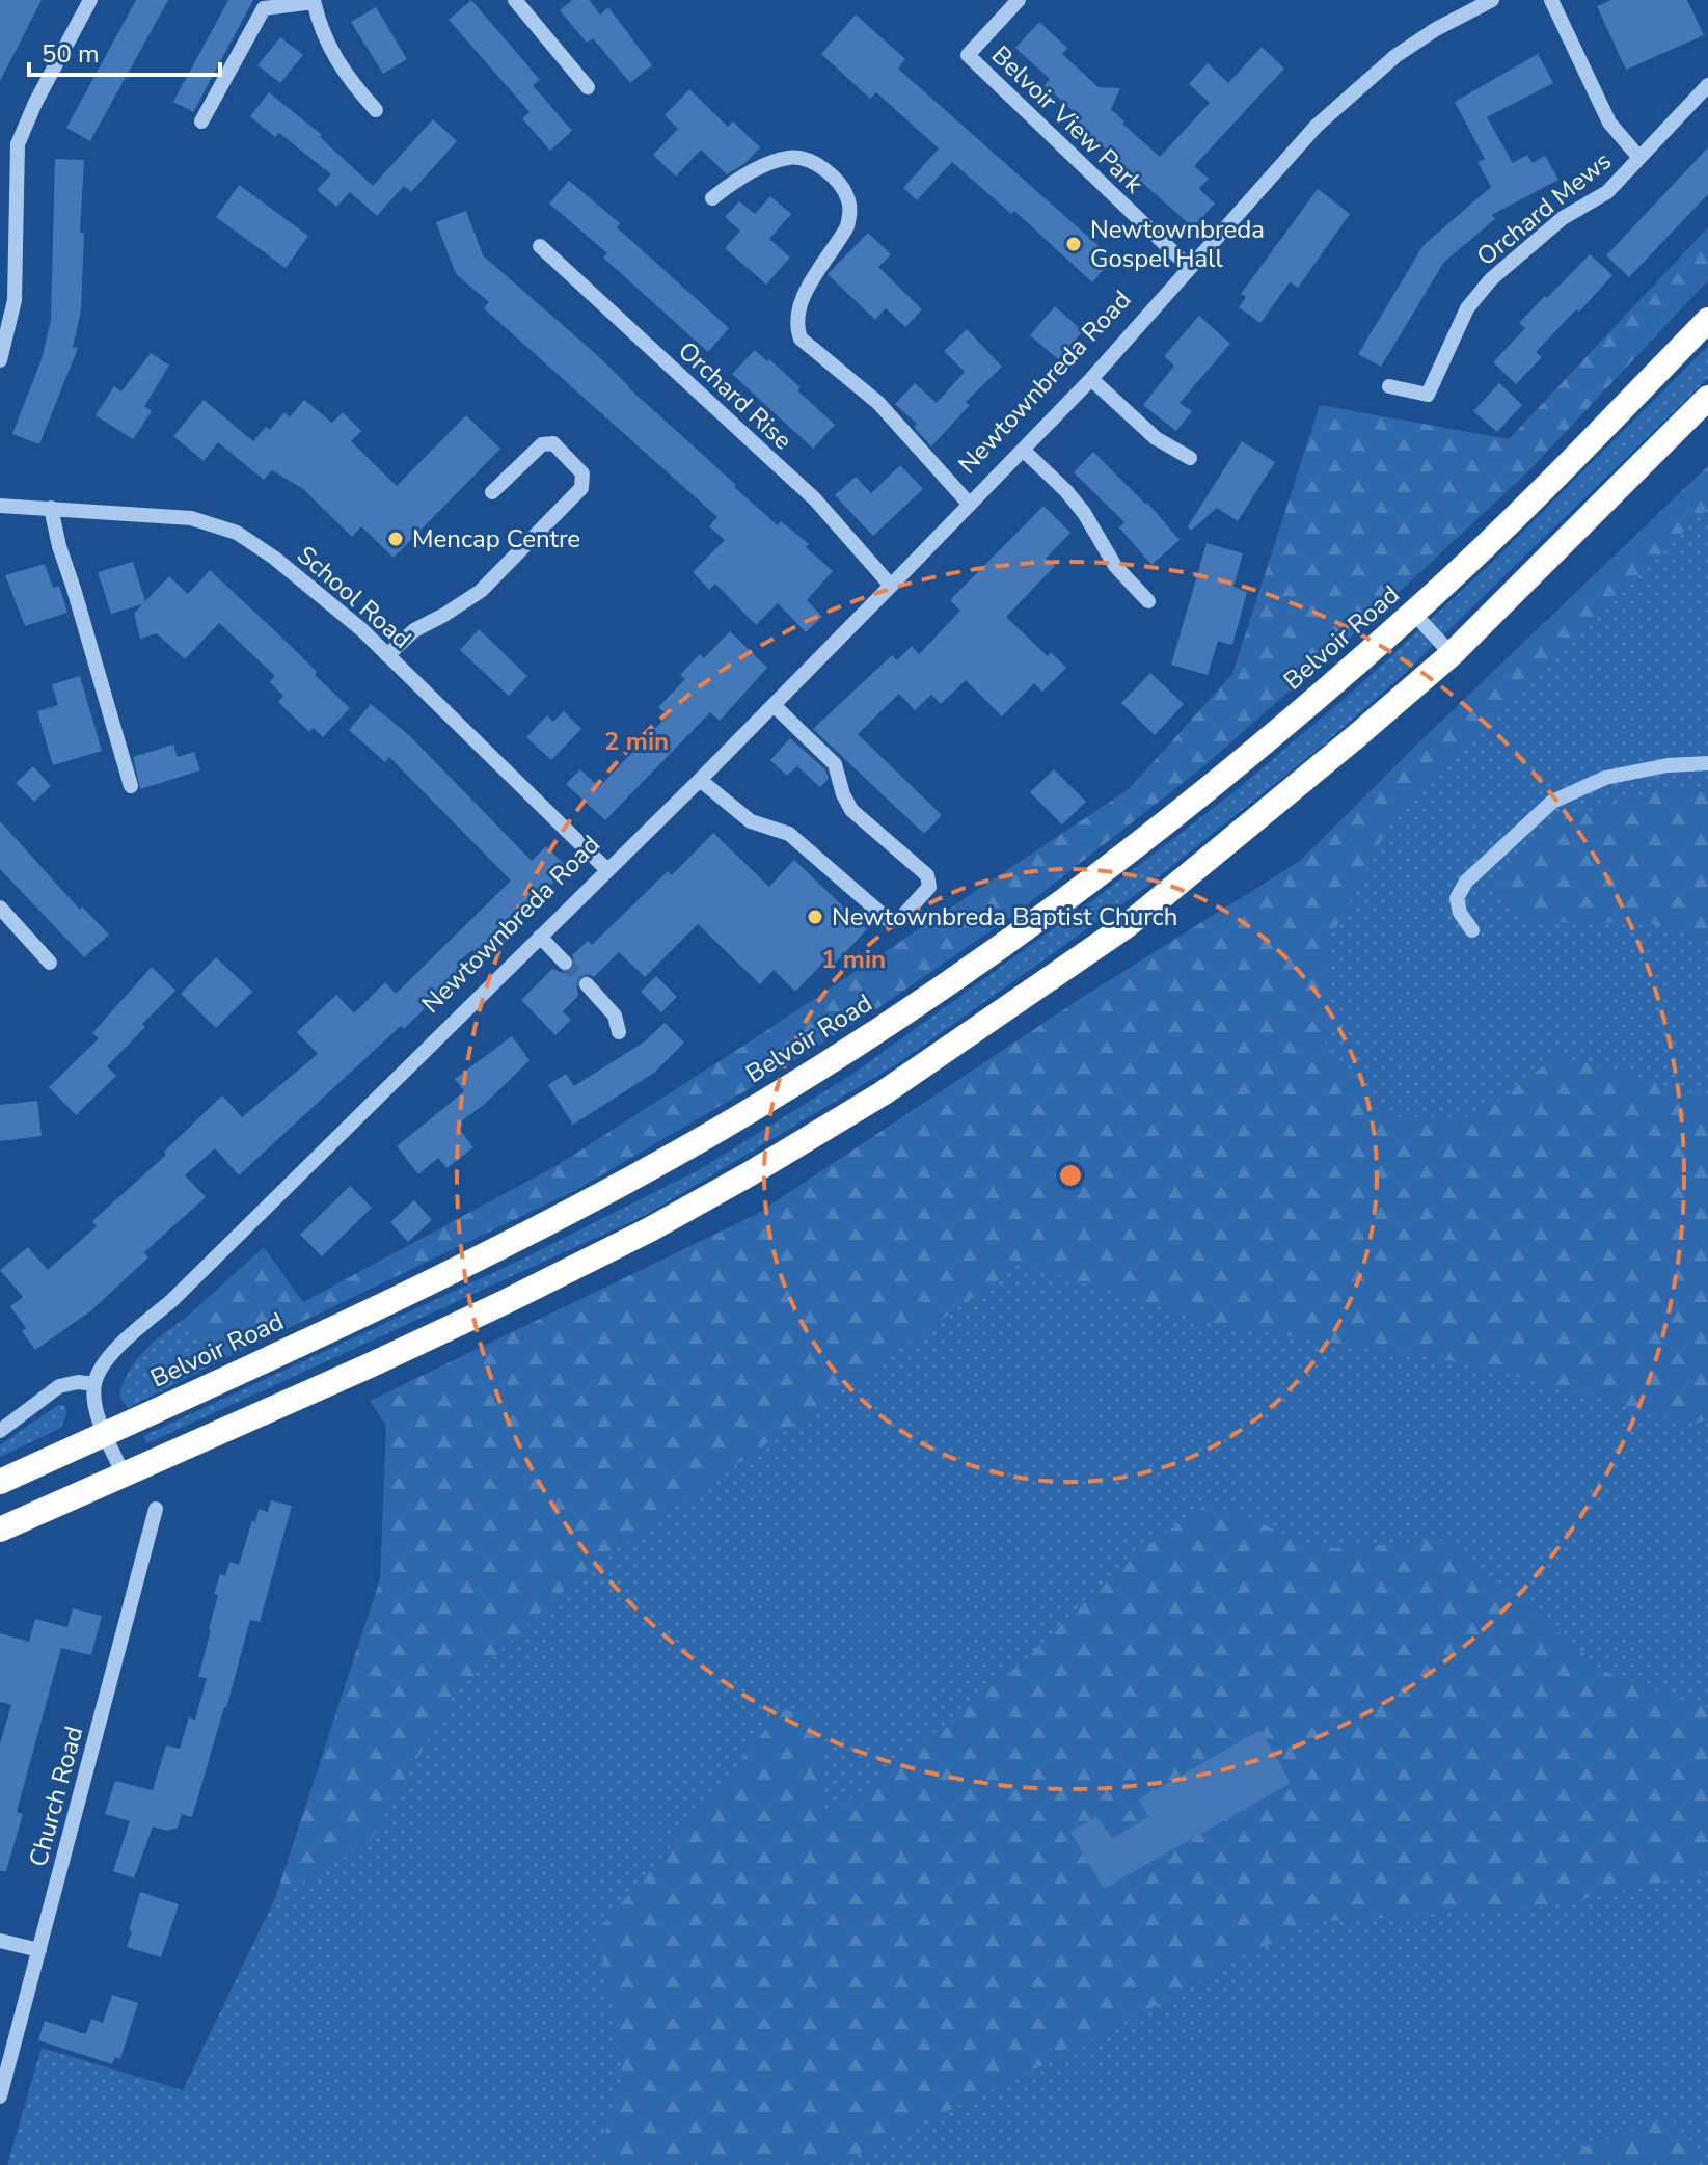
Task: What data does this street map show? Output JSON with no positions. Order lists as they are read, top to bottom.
{
  "streets": {
    "highway": ["Belvoir Road"],
    "street": [
      "Belvoir View Park",
      "Orchard Mews",
      "Newtownbreda Road",
      "Orchard Rise",
      "School Road",
      "Church Road"
    ]
  },
  "crossings": [
    ["Belvoir View Park", "Newtownbreda Road"],
    ["Newtownbreda Road", "Orchard Rise"],
    ["Newtownbreda Road", "School Road"]
  ],
  "places": ["Newtownbreda Gospel Hall", "Mencap Centre", "Newtownbreda Baptist Church"],
  "scale_bar": "50 m",
  "rings": ["2 min", "1 min"]
}
